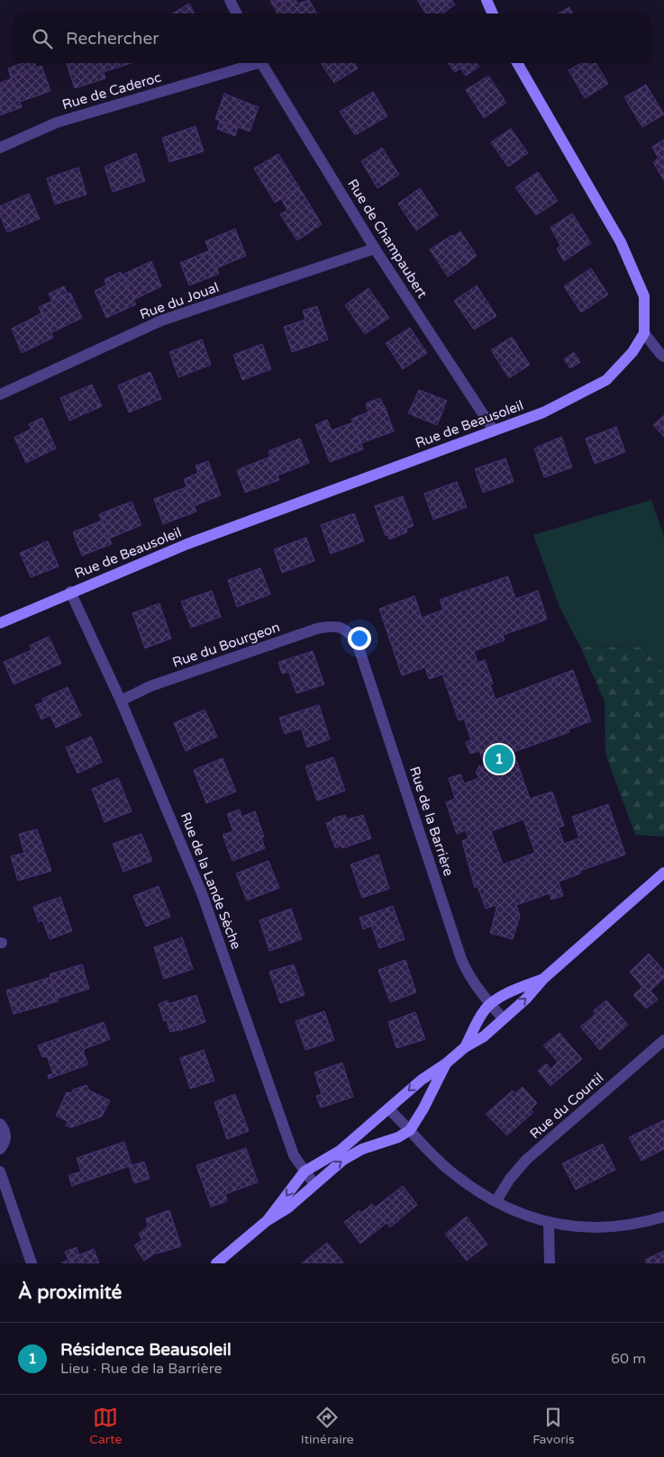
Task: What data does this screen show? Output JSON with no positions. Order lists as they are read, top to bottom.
{
  "streets": {
    "street": [
      "Rue de Caderoc",
      "Rue de Champaubert",
      "Rue du Joual",
      "Rue de Beausoleil",
      "Rue du Bourgeon",
      "Rue de la Barrière",
      "Rue de la Lande Sèche",
      "Rue du Courtil"
    ]
  },
  "crossings": [
    ["Rue de Champaubert", "Rue du Joual"],
    ["Rue de Champaubert", "Rue de Beausoleil"],
    ["Rue de Beausoleil", "Rue de la Lande Sèche"],
    ["Rue du Bourgeon", "Rue de la Barrière"],
    ["Rue du Bourgeon", "Rue de la Lande Sèche"]
  ],
  "page": {
    "search": "Rechercher",
    "pins": "1",
    "heading": "À proximité",
    "list": [
      {
        "mark": "1",
        "name": "Résidence Beausoleil",
        "note": "Lieu · Rue de la Barrière",
        "value": "60 m"
      }
    ],
    "nav": ["Carte", "Itinéraire", "Favoris"]
  }
}
